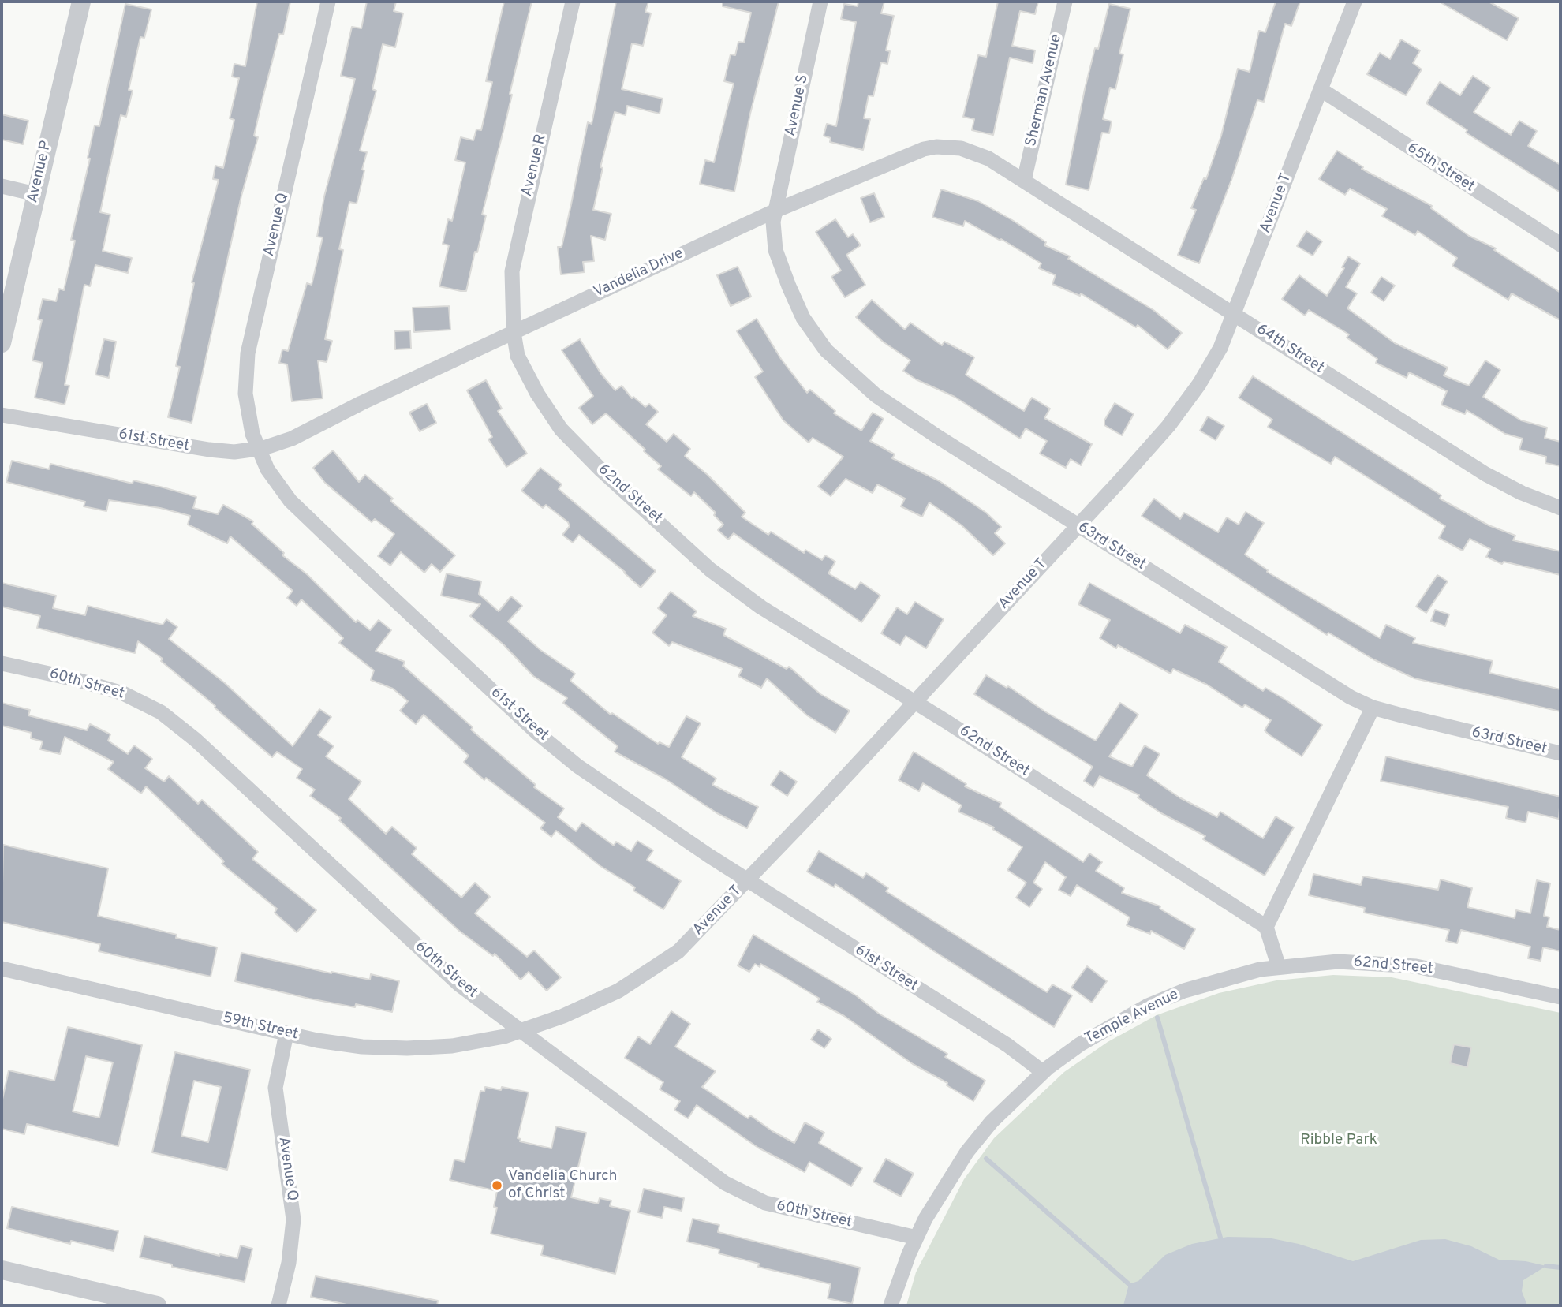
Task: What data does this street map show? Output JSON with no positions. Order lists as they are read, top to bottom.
{
  "streets": {
    "street": [
      "Sherman Avenue",
      "Avenue S",
      "Avenue R",
      "65th Street",
      "Avenue P",
      "Avenue T",
      "Avenue Q",
      "Vandelia Drive",
      "64th Street",
      "61st Street",
      "62nd Street",
      "63rd Street",
      "60th Street",
      "Temple Avenue",
      "59th Street"
    ]
  },
  "crossings": [
    ["Sherman Avenue", "Vandelia Drive"],
    ["Sherman Avenue", "64th Street"],
    ["Avenue S", "Vandelia Drive"],
    ["Avenue S", "63rd Street"],
    ["Avenue R", "Vandelia Drive"],
    ["Avenue R", "62nd Street"],
    ["65th Street", "Avenue T"],
    ["Avenue T", "64th Street"],
    ["Avenue T", "61st Street"],
    ["Avenue T", "62nd Street"],
    ["Avenue T", "63rd Street"],
    ["Avenue T", "60th Street"],
    ["Avenue T", "59th Street"],
    ["Avenue Q", "Vandelia Drive"],
    ["Avenue Q", "61st Street"],
    ["Avenue Q", "59th Street"],
    ["Vandelia Drive", "64th Street"],
    ["Vandelia Drive", "61st Street"],
    ["Vandelia Drive", "62nd Street"],
    ["Vandelia Drive", "63rd Street"],
    ["61st Street", "Temple Avenue"],
    ["62nd Street", "Temple Avenue"],
    ["60th Street", "Temple Avenue"],
    ["60th Street", "59th Street"]
  ],
  "parks": ["Ribble Park"],
  "places": ["Vandelia Church of Christ"]
}
